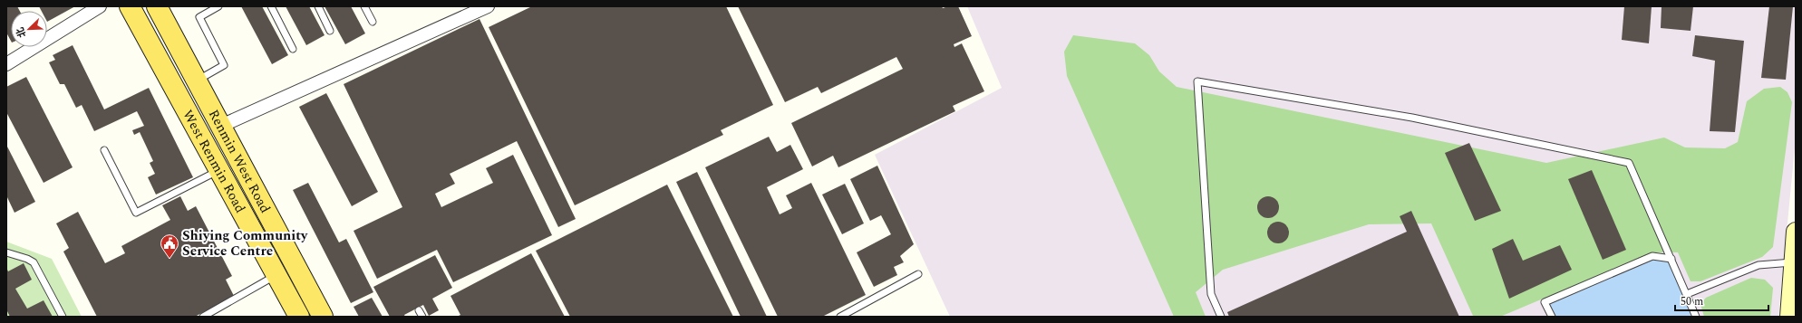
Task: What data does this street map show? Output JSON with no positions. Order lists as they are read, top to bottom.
{
  "streets": {
    "main road": ["West Renmin Road", "Renmin West Road"]
  },
  "places": {
    "public building": ["Shiying Community Service Centre"]
  },
  "scale_bar": "50 m",
  "north": "bottom left"
}
